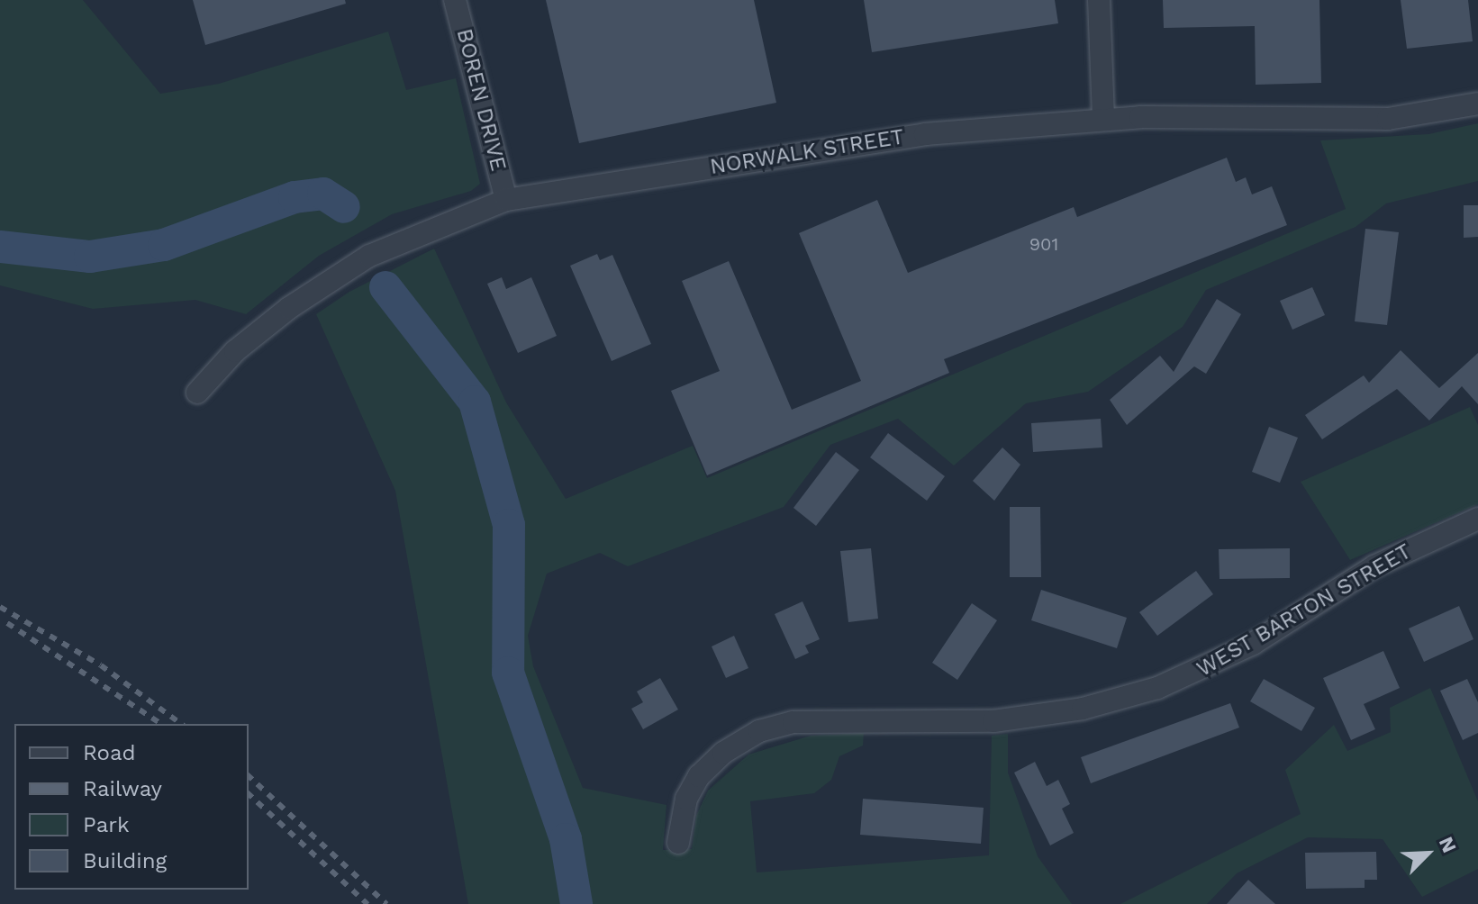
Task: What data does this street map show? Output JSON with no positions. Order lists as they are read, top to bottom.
{
  "streets": {
    "street": ["BOREN DRIVE", "NORWALK STREET", "WEST BARTON STREET"]
  },
  "crossings": [
    ["BOREN DRIVE", "NORWALK STREET"]
  ],
  "house_numbers": ["901"],
  "legend": [
    "Road",
    "Railway",
    "Park",
    "Building"
  ],
  "north": "top right"
}
